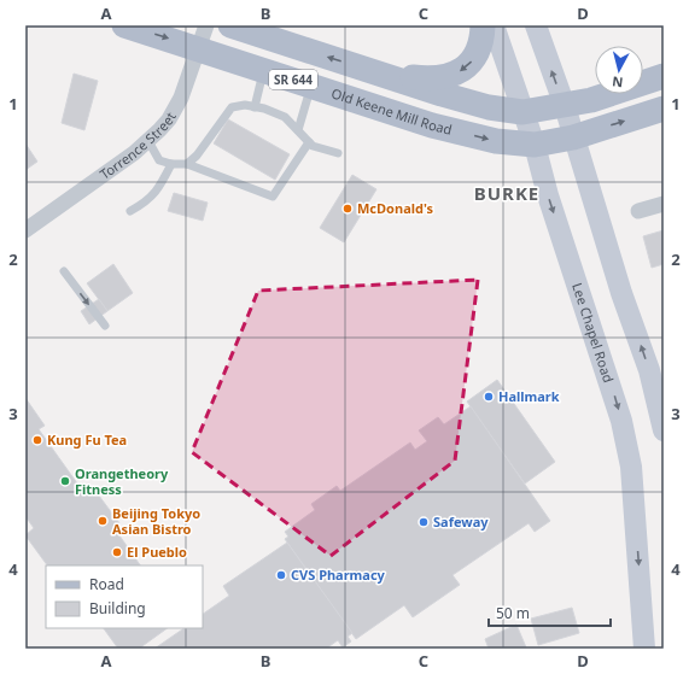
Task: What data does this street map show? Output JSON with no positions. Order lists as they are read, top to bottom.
{
  "streets": {
    "main road": ["SR 644", "Old Keene Mill Road", "Lee Chapel Road"],
    "street": ["Torrence Street"]
  },
  "crossings": [
    ["SR 644", "Lee Chapel Road"],
    ["Old Keene Mill Road", "Torrence Street"],
    ["Old Keene Mill Road", "Lee Chapel Road"]
  ],
  "districts": ["BURKE"],
  "places": [
    "McDonald's",
    "Hallmark",
    "Kung Fu Tea",
    "Orangetheory Fitness",
    "Beijing Tokyo Asian Bistro",
    "Safeway",
    "El Pueblo",
    "CVS Pharmacy"
  ],
  "legend": ["Road", "Building"],
  "scale_bar": "50 m",
  "north": "bottom",
  "grid": {
    "columns": [
      "A",
      "B",
      "C",
      "D"
    ],
    "rows": [
      "1",
      "2",
      "3",
      "4"
    ]
  }
}
